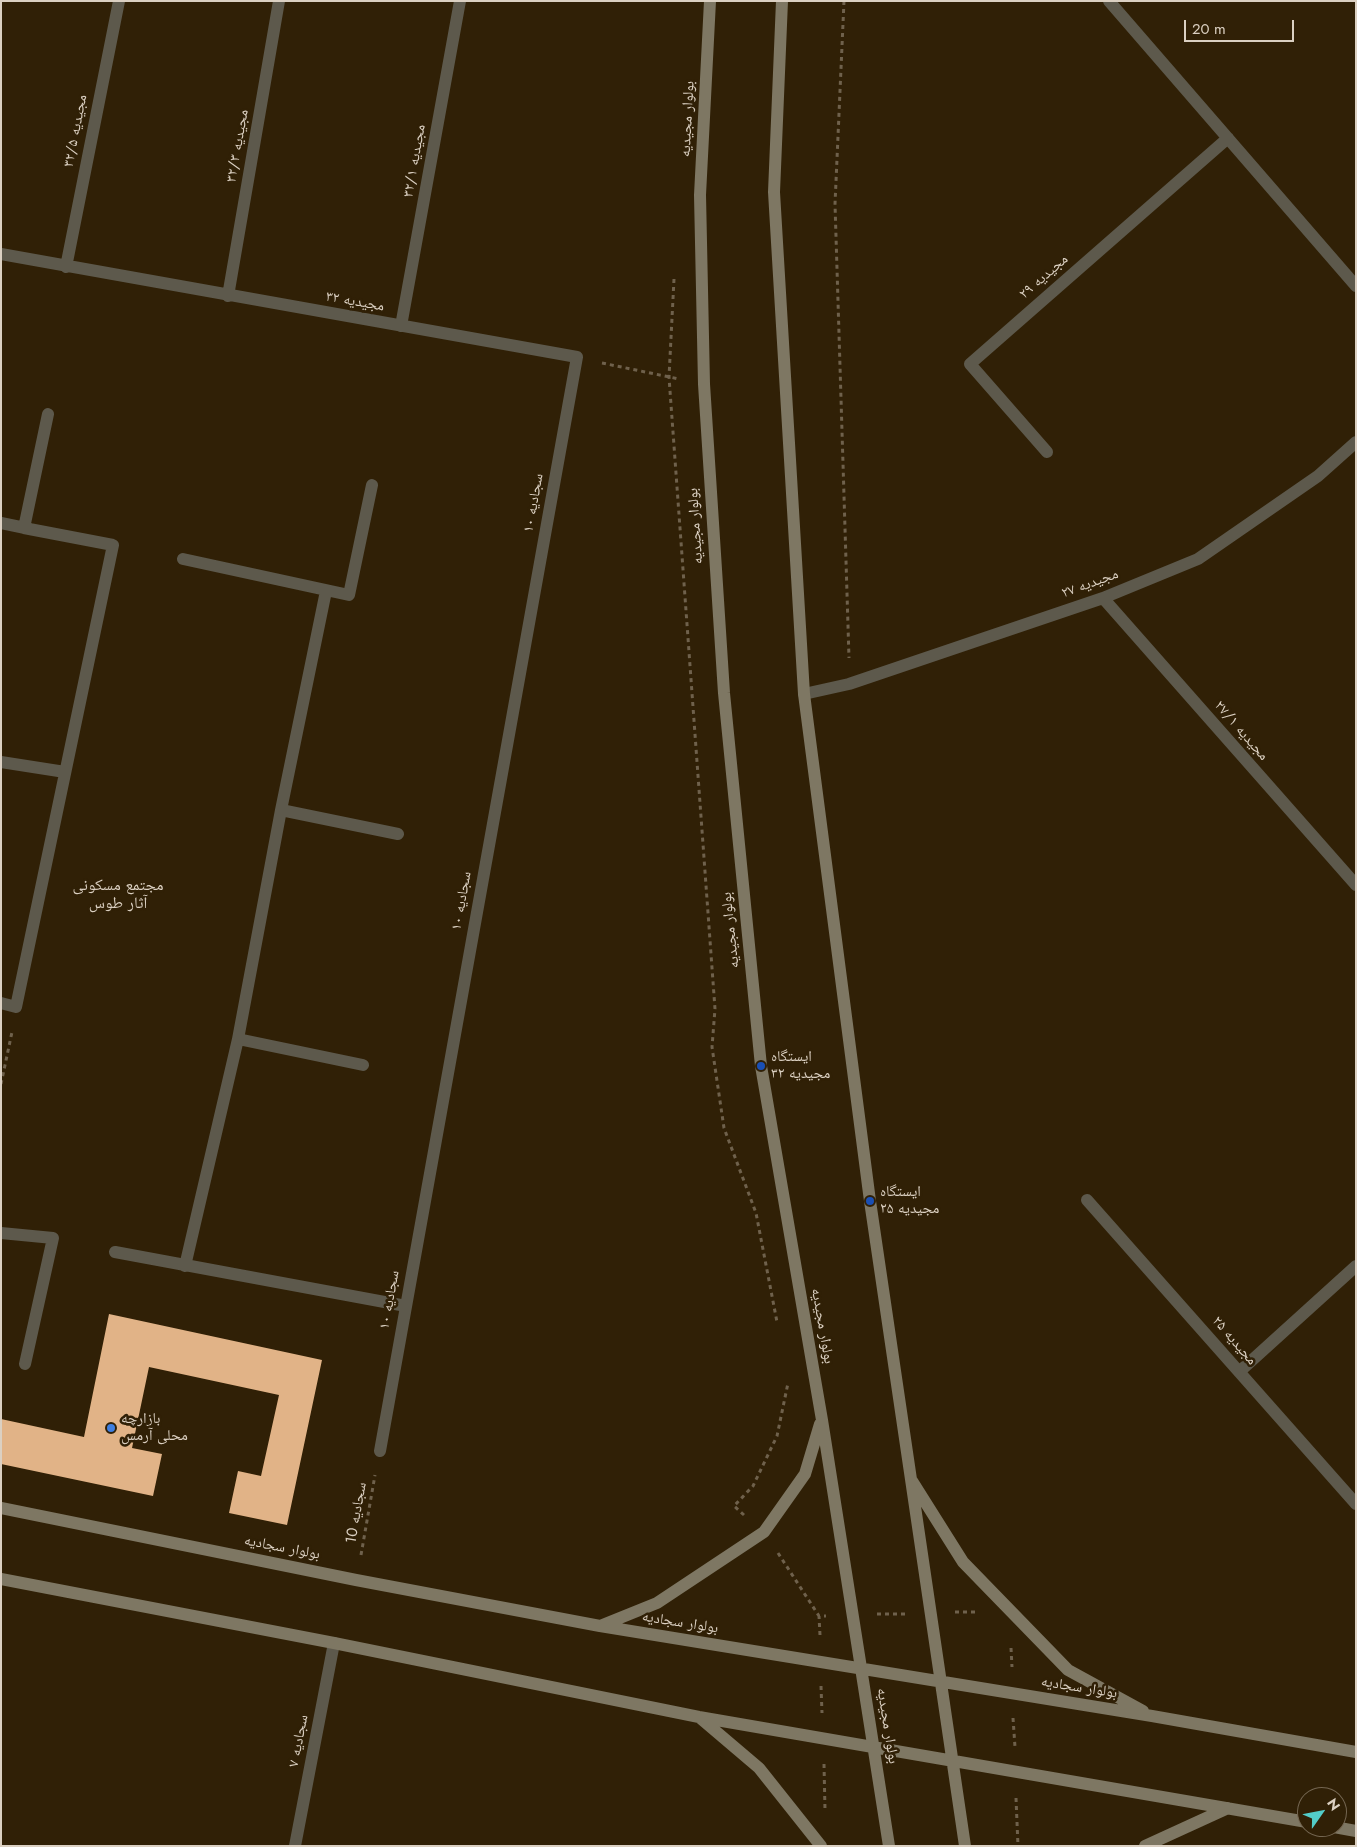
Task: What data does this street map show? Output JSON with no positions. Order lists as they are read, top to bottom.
{
  "streets": {
    "main road": ["بولوار مجیدیه", "بولوار سجادیه"],
    "street": [
      "مجیدیه ۳۲/۵",
      "مجیدیه ۳۲/۳",
      "مجیدیه ۳۲/۱",
      "مجیدیه ۲۹",
      "مجیدیه ۳۲",
      "سجادیه ۱۰",
      "مجیدیه ۲۷",
      "مجیدیه ۲۷/۱",
      "مجیدیه ۲۵",
      "سجادیه ۷"
    ],
    "path": ["سجادیه 10"]
  },
  "crossings": [
    ["بولوار مجیدیه", "بولوار سجادیه"],
    ["مجیدیه ۳۲/۵", "مجیدیه ۳۲"],
    ["مجیدیه ۳۲/۳", "مجیدیه ۳۲"],
    ["مجیدیه ۳۲/۱", "مجیدیه ۳۲"],
    ["مجیدیه ۳۲", "سجادیه ۱۰"],
    ["سجادیه ۱۰", "سجادیه 10"],
    ["مجیدیه ۲۷", "مجیدیه ۲۷/۱"],
    ["سجادیه 10", "بولوار سجادیه"]
  ],
  "districts": ["مجتمع مسکونی آثار طوس"],
  "places": ["ایستگاه مجیدیه ۳۲", "ایستگاه مجیدیه ۲۵", "بازارچه محلی آرمس"],
  "scale_bar": "20 m",
  "north": "top right"
}
